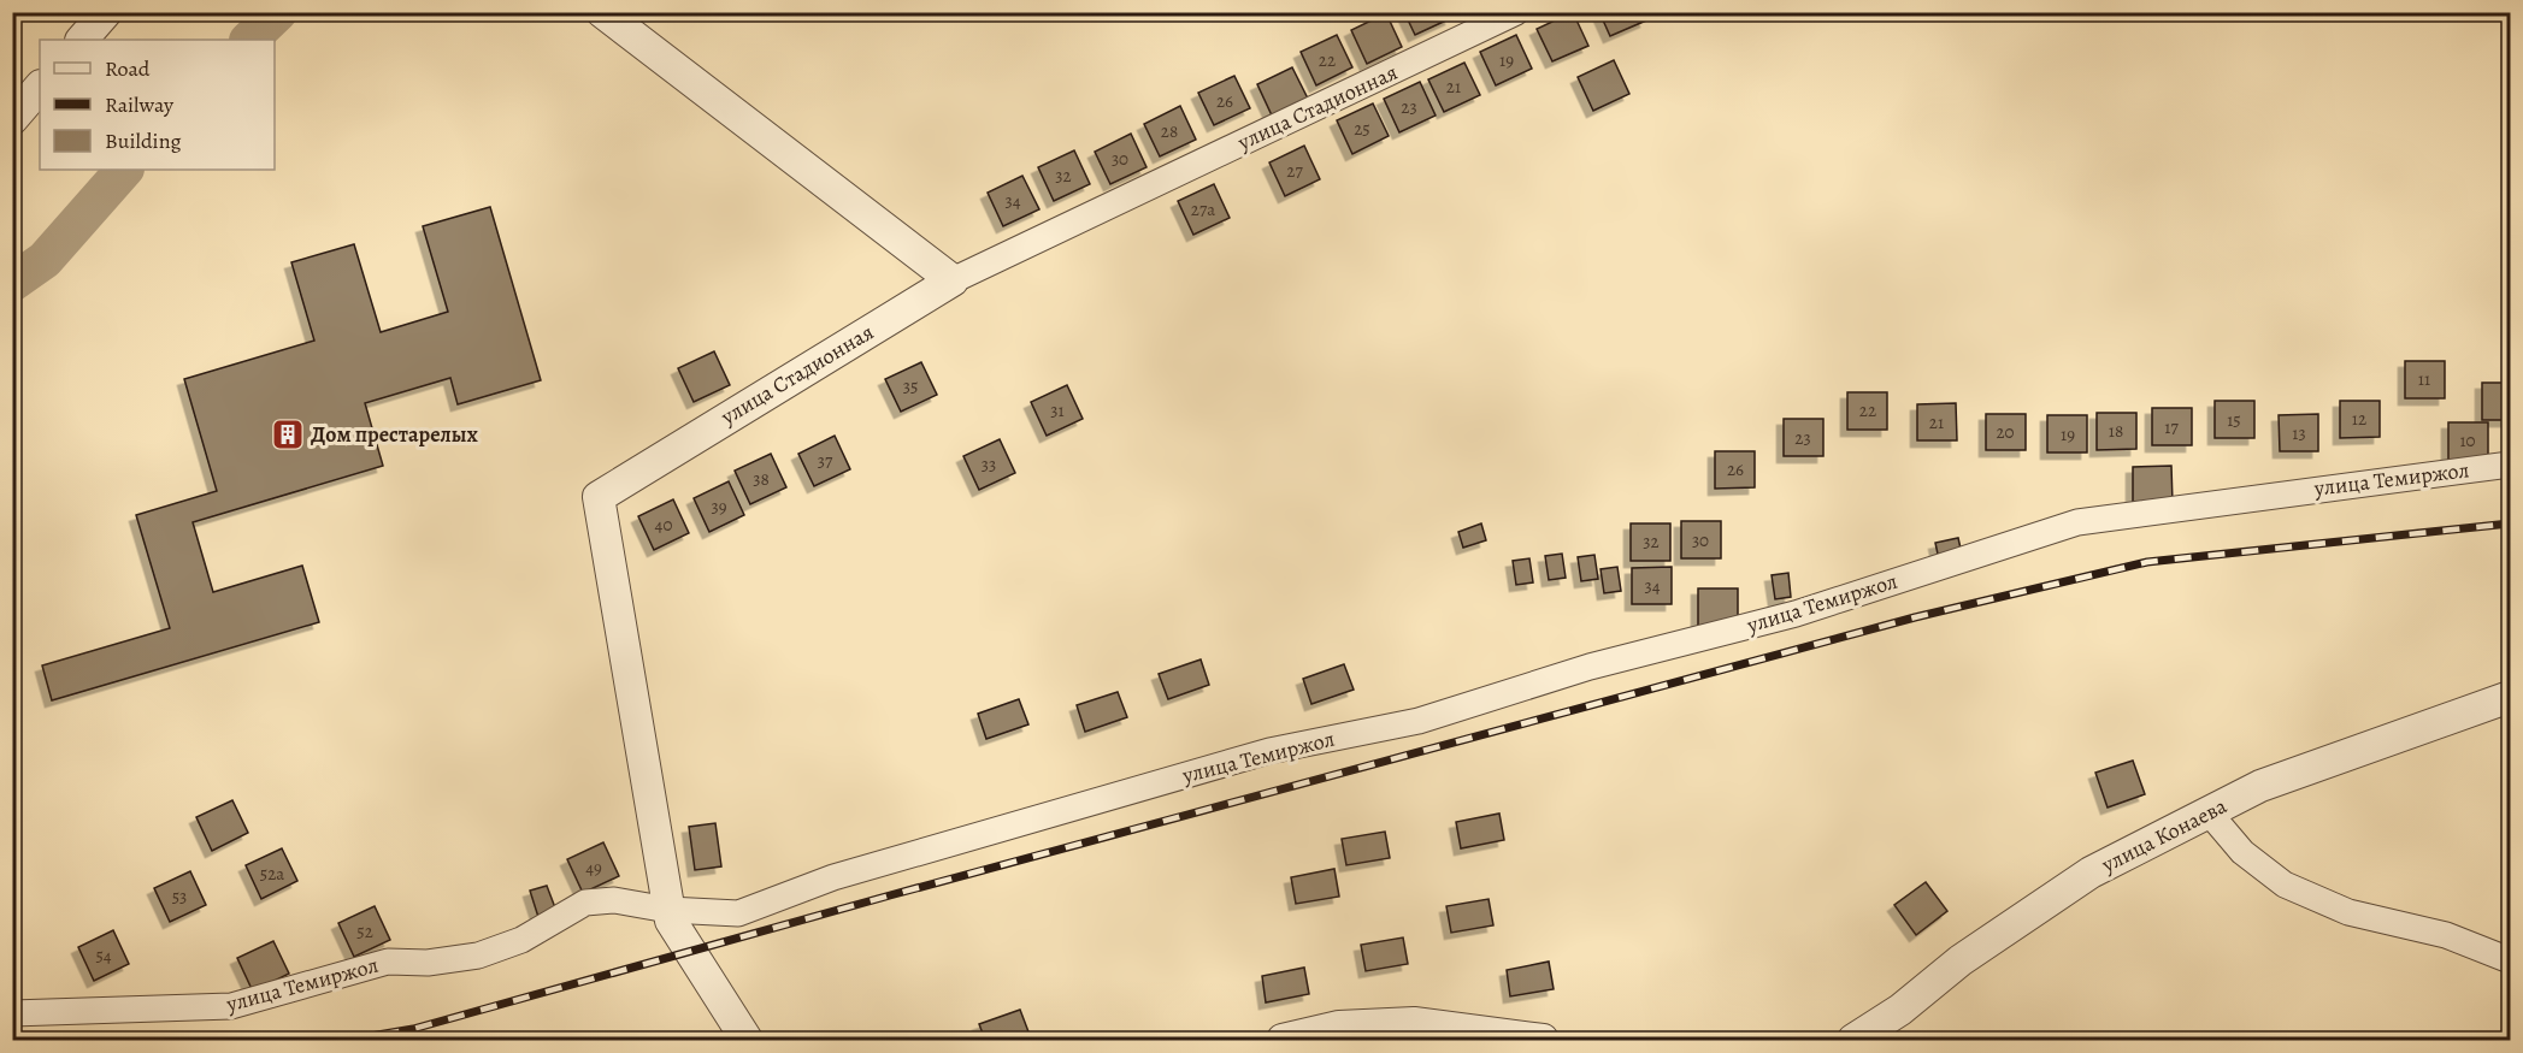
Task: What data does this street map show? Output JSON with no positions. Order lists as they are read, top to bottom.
{
  "streets": {
    "street": ["улица Стадионная", "улица Темиржол", "улица Конаева"]
  },
  "crossings": [
    ["улица Стадионная", "улица Темиржол"]
  ],
  "places": {
    "building": ["Дом престарелых"]
  },
  "house_numbers": [
    "22",
    "19",
    "21",
    "26",
    "23",
    "25",
    "28",
    "30",
    "27",
    "32",
    "34",
    "27а",
    "11",
    "35",
    "31",
    "22",
    "12",
    "15",
    "21",
    "17",
    "18",
    "20",
    "13",
    "19",
    "23",
    "10",
    "37",
    "33",
    "26",
    "38",
    "39",
    "40",
    "30",
    "32",
    "34",
    "49",
    "52а",
    "53",
    "52",
    "54"
  ],
  "legend": ["Road", "Railway", "Building"]
}
